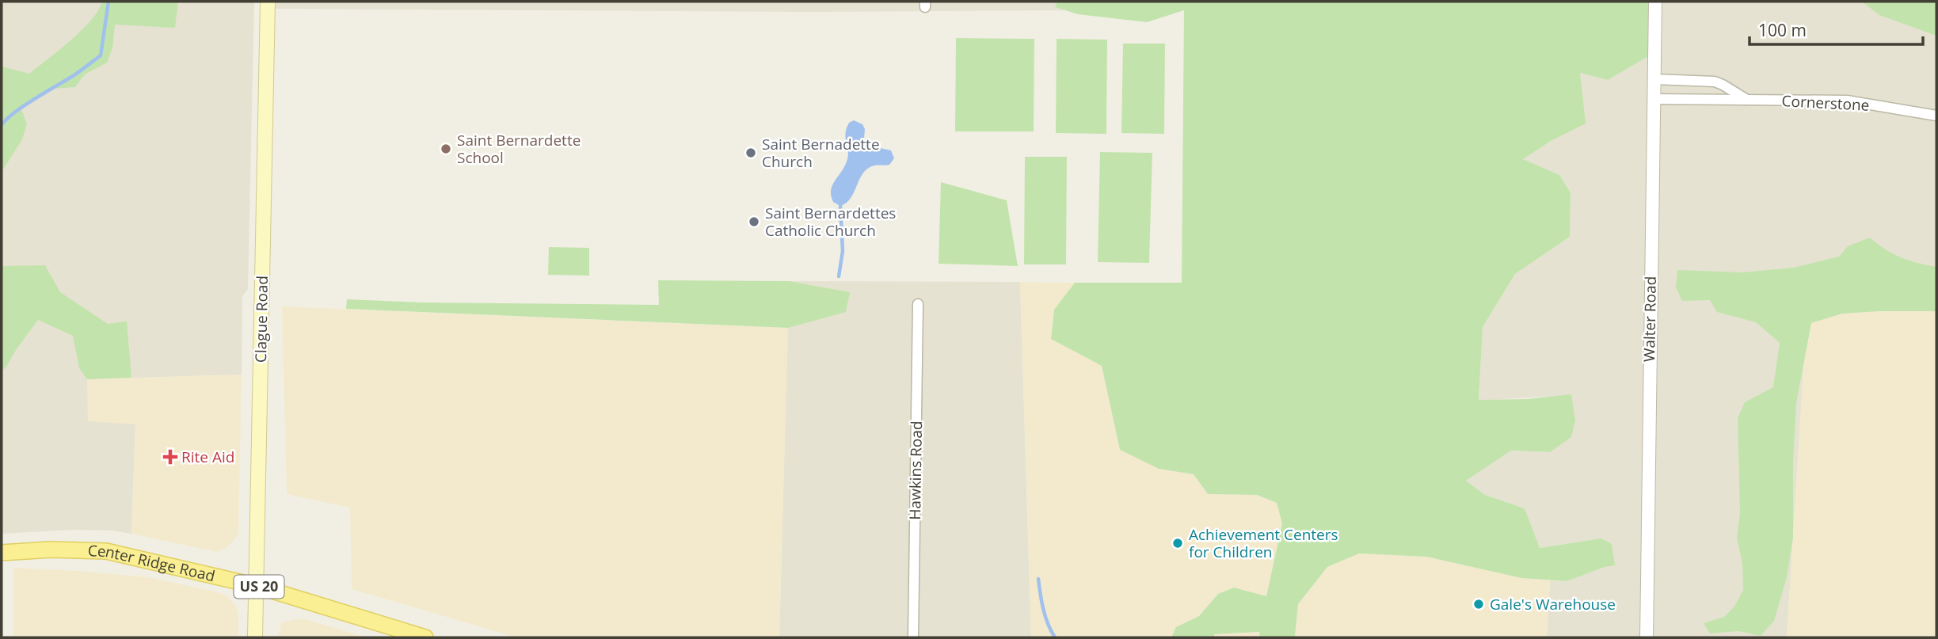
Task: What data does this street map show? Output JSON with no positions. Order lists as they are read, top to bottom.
{
  "streets": {
    "main road": ["Clague Road", "Center Ridge Road", "US 20"],
    "street": ["Cornerstone", "Walter Road", "Hawkins Road"]
  },
  "crossings": [
    ["Cornerstone", "Walter Road"],
    ["Clague Road", "Center Ridge Road"]
  ],
  "places": {
    "other": [
      "Saint Bernardette School",
      "Saint Bernadette Church",
      "Saint Bernardettes Catholic Church",
      "Achievement Centers for Children",
      "Gale's Warehouse"
    ],
    "health": ["Rite Aid"]
  },
  "scale_bar": "100 m"
}
